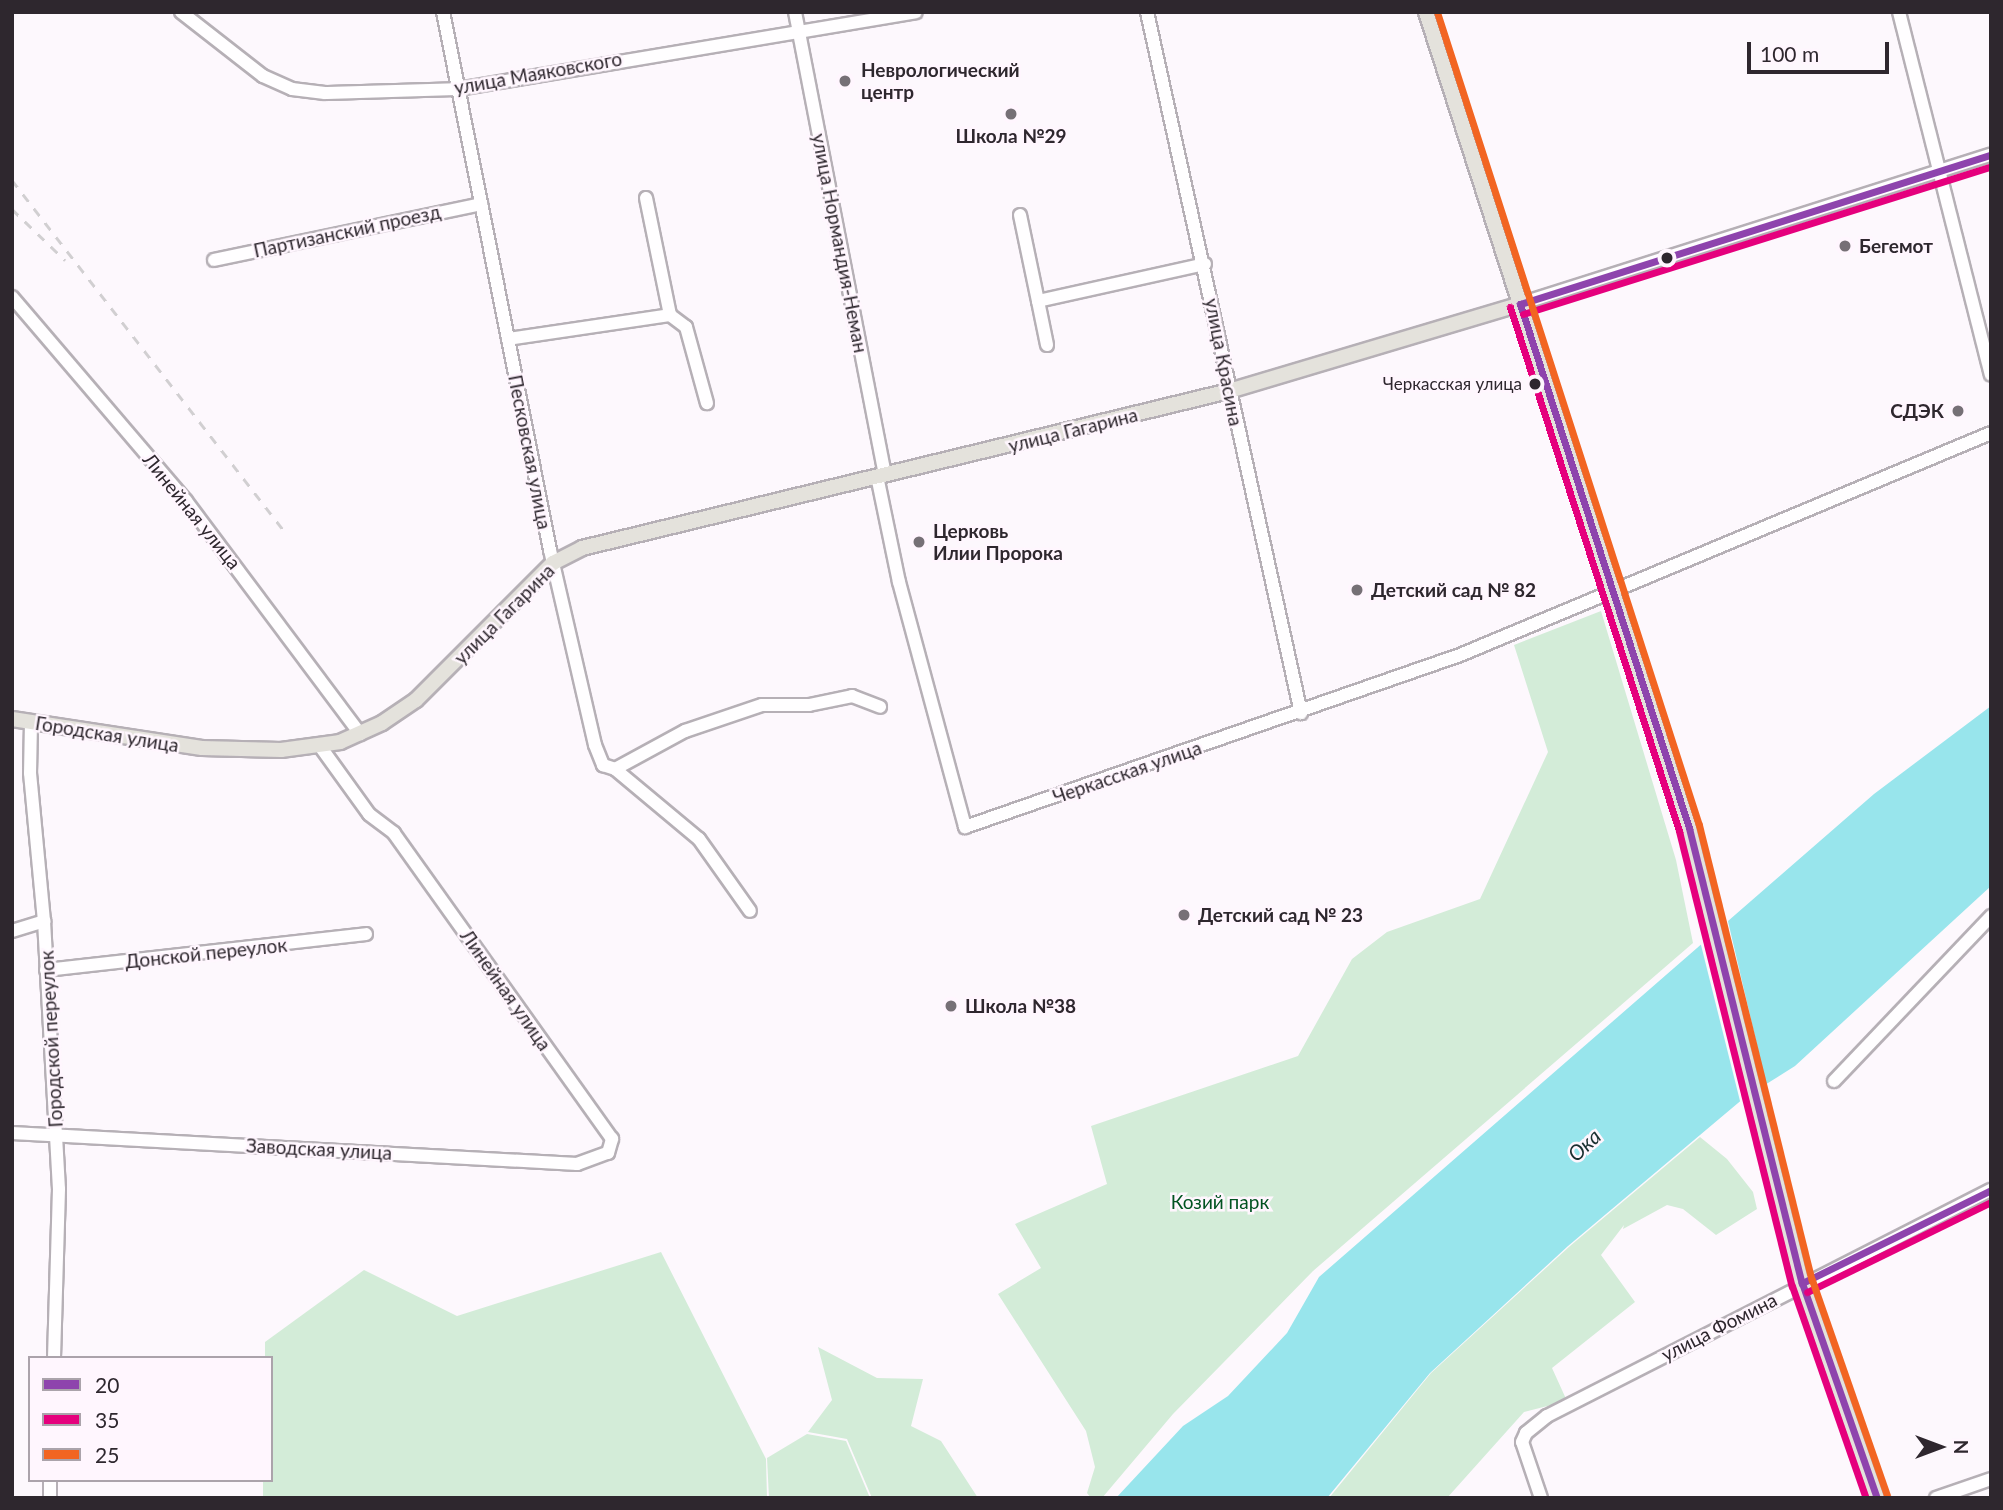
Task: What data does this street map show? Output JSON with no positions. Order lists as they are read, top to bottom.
{
  "streets": {
    "main road": ["улица Гагарина", "Городская улица"],
    "street": [
      "улица Маяковского",
      "Партизанский проезд",
      "улица Нормандия-Неман",
      "улица Красина",
      "Песковская улица",
      "Линейная улица",
      "Черкасская улица",
      "Донской переулок",
      "Городской переулок",
      "Заводская улица",
      "улица Фомина"
    ]
  },
  "crossings": [
    ["улица Маяковского", "улица Нормандия-Неман"],
    ["улица Маяковского", "Песковская улица"],
    ["Партизанский проезд", "Песковская улица"],
    ["улица Нормандия-Неман", "улица Гагарина"],
    ["улица Нормандия-Неман", "Черкасская улица"],
    ["улица Красина", "улица Гагарина"],
    ["улица Красина", "Черкасская улица"],
    ["улица Гагарина", "Песковская улица"],
    ["улица Гагарина", "Линейная улица"],
    ["улица Гагарина", "Городская улица"],
    ["Линейная улица", "Заводская улица"],
    ["Городская улица", "Городской переулок"],
    ["Донской переулок", "Городской переулок"],
    ["Городской переулок", "Заводская улица"]
  ],
  "water": ["Ока"],
  "parks": ["Козий парк"],
  "places": [
    "Неврологический центр",
    "Школа №29",
    "Бегемот",
    "Черкасская улица",
    "СДЭК",
    "Церковь Илии Пророка",
    "Детский сад № 82",
    "Детский сад № 23",
    "Школа №38"
  ],
  "lines": ["transit line 25", "transit line 20", "transit line 35"],
  "legend": ["20", "35", "25"],
  "scale_bar": "100 m",
  "north": "right"
}
